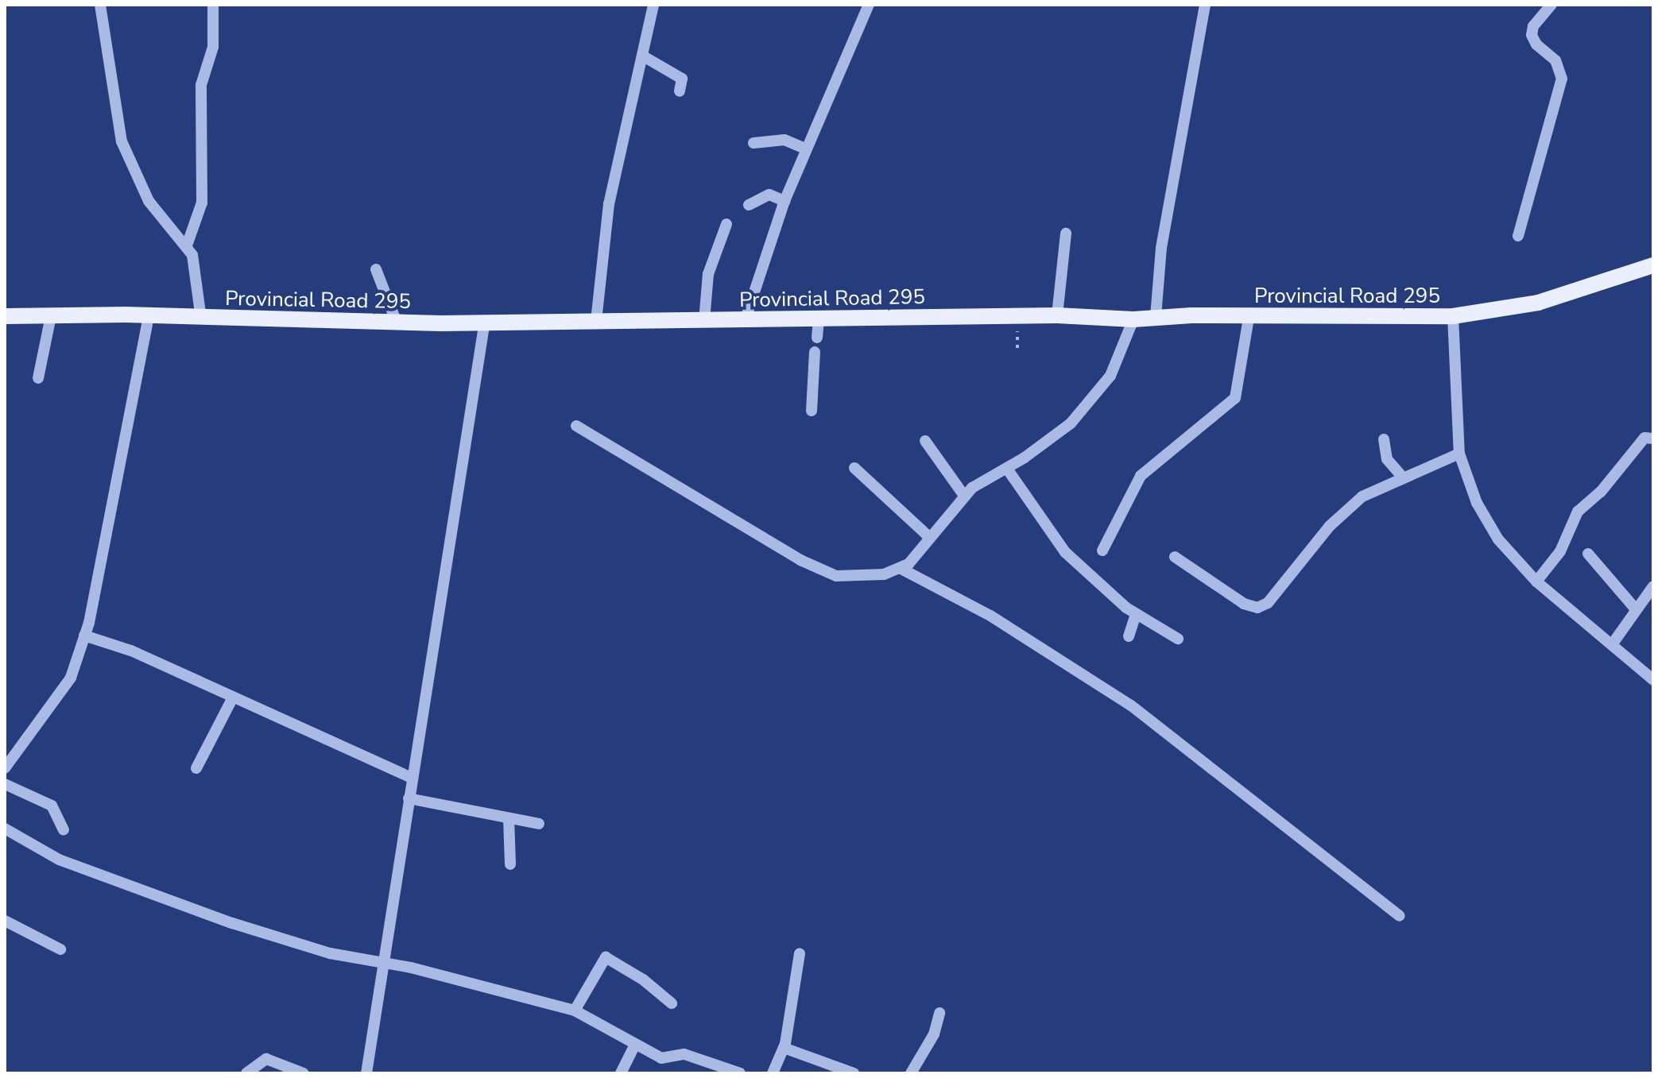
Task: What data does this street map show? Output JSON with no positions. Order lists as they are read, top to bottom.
{
  "streets": {
    "main road": ["Provincial Road 295"]
  }
}
